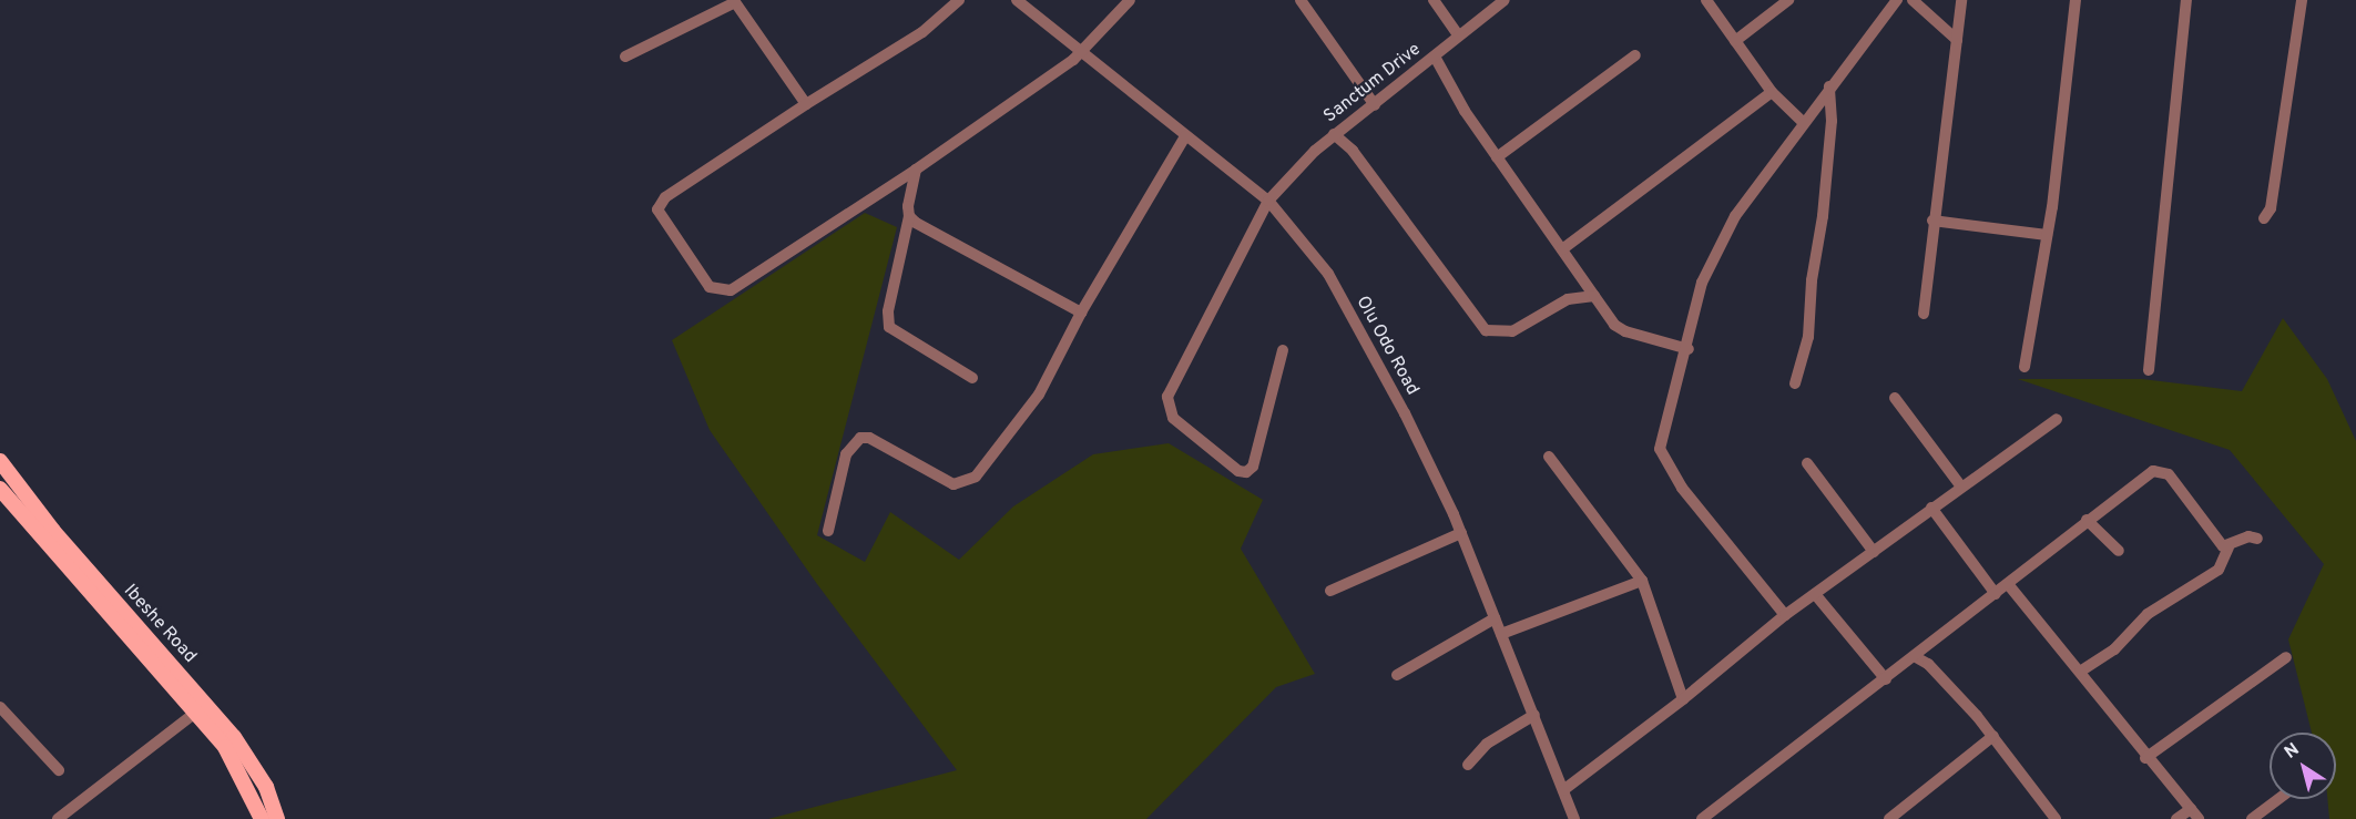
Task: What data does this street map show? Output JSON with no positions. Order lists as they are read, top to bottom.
{
  "streets": {
    "main road": ["Ibeshe Road"],
    "street": ["Sanctum Drive", "Olu Odo Road"]
  },
  "crossings": [
    ["Sanctum Drive", "Olu Odo Road"]
  ],
  "north": "top left"
}
